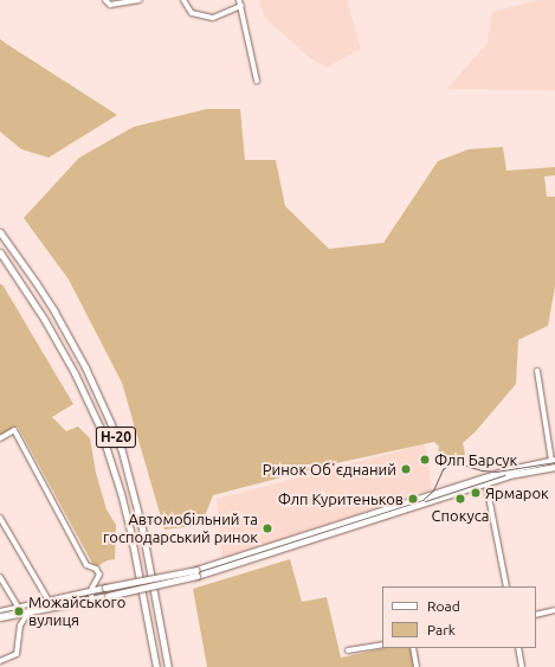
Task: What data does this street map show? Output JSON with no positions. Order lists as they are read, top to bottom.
{
  "streets": {
    "main road": ["Н-20"]
  },
  "places": [
    "Флп Барсук",
    "Ринок Обʼєднаний",
    "Ярмарок",
    "Флп Куритеньков",
    "Спокуса",
    "Автомобільний та господарський ринок",
    "Можайського вулиця"
  ],
  "legend": ["Road", "Park"]
}
